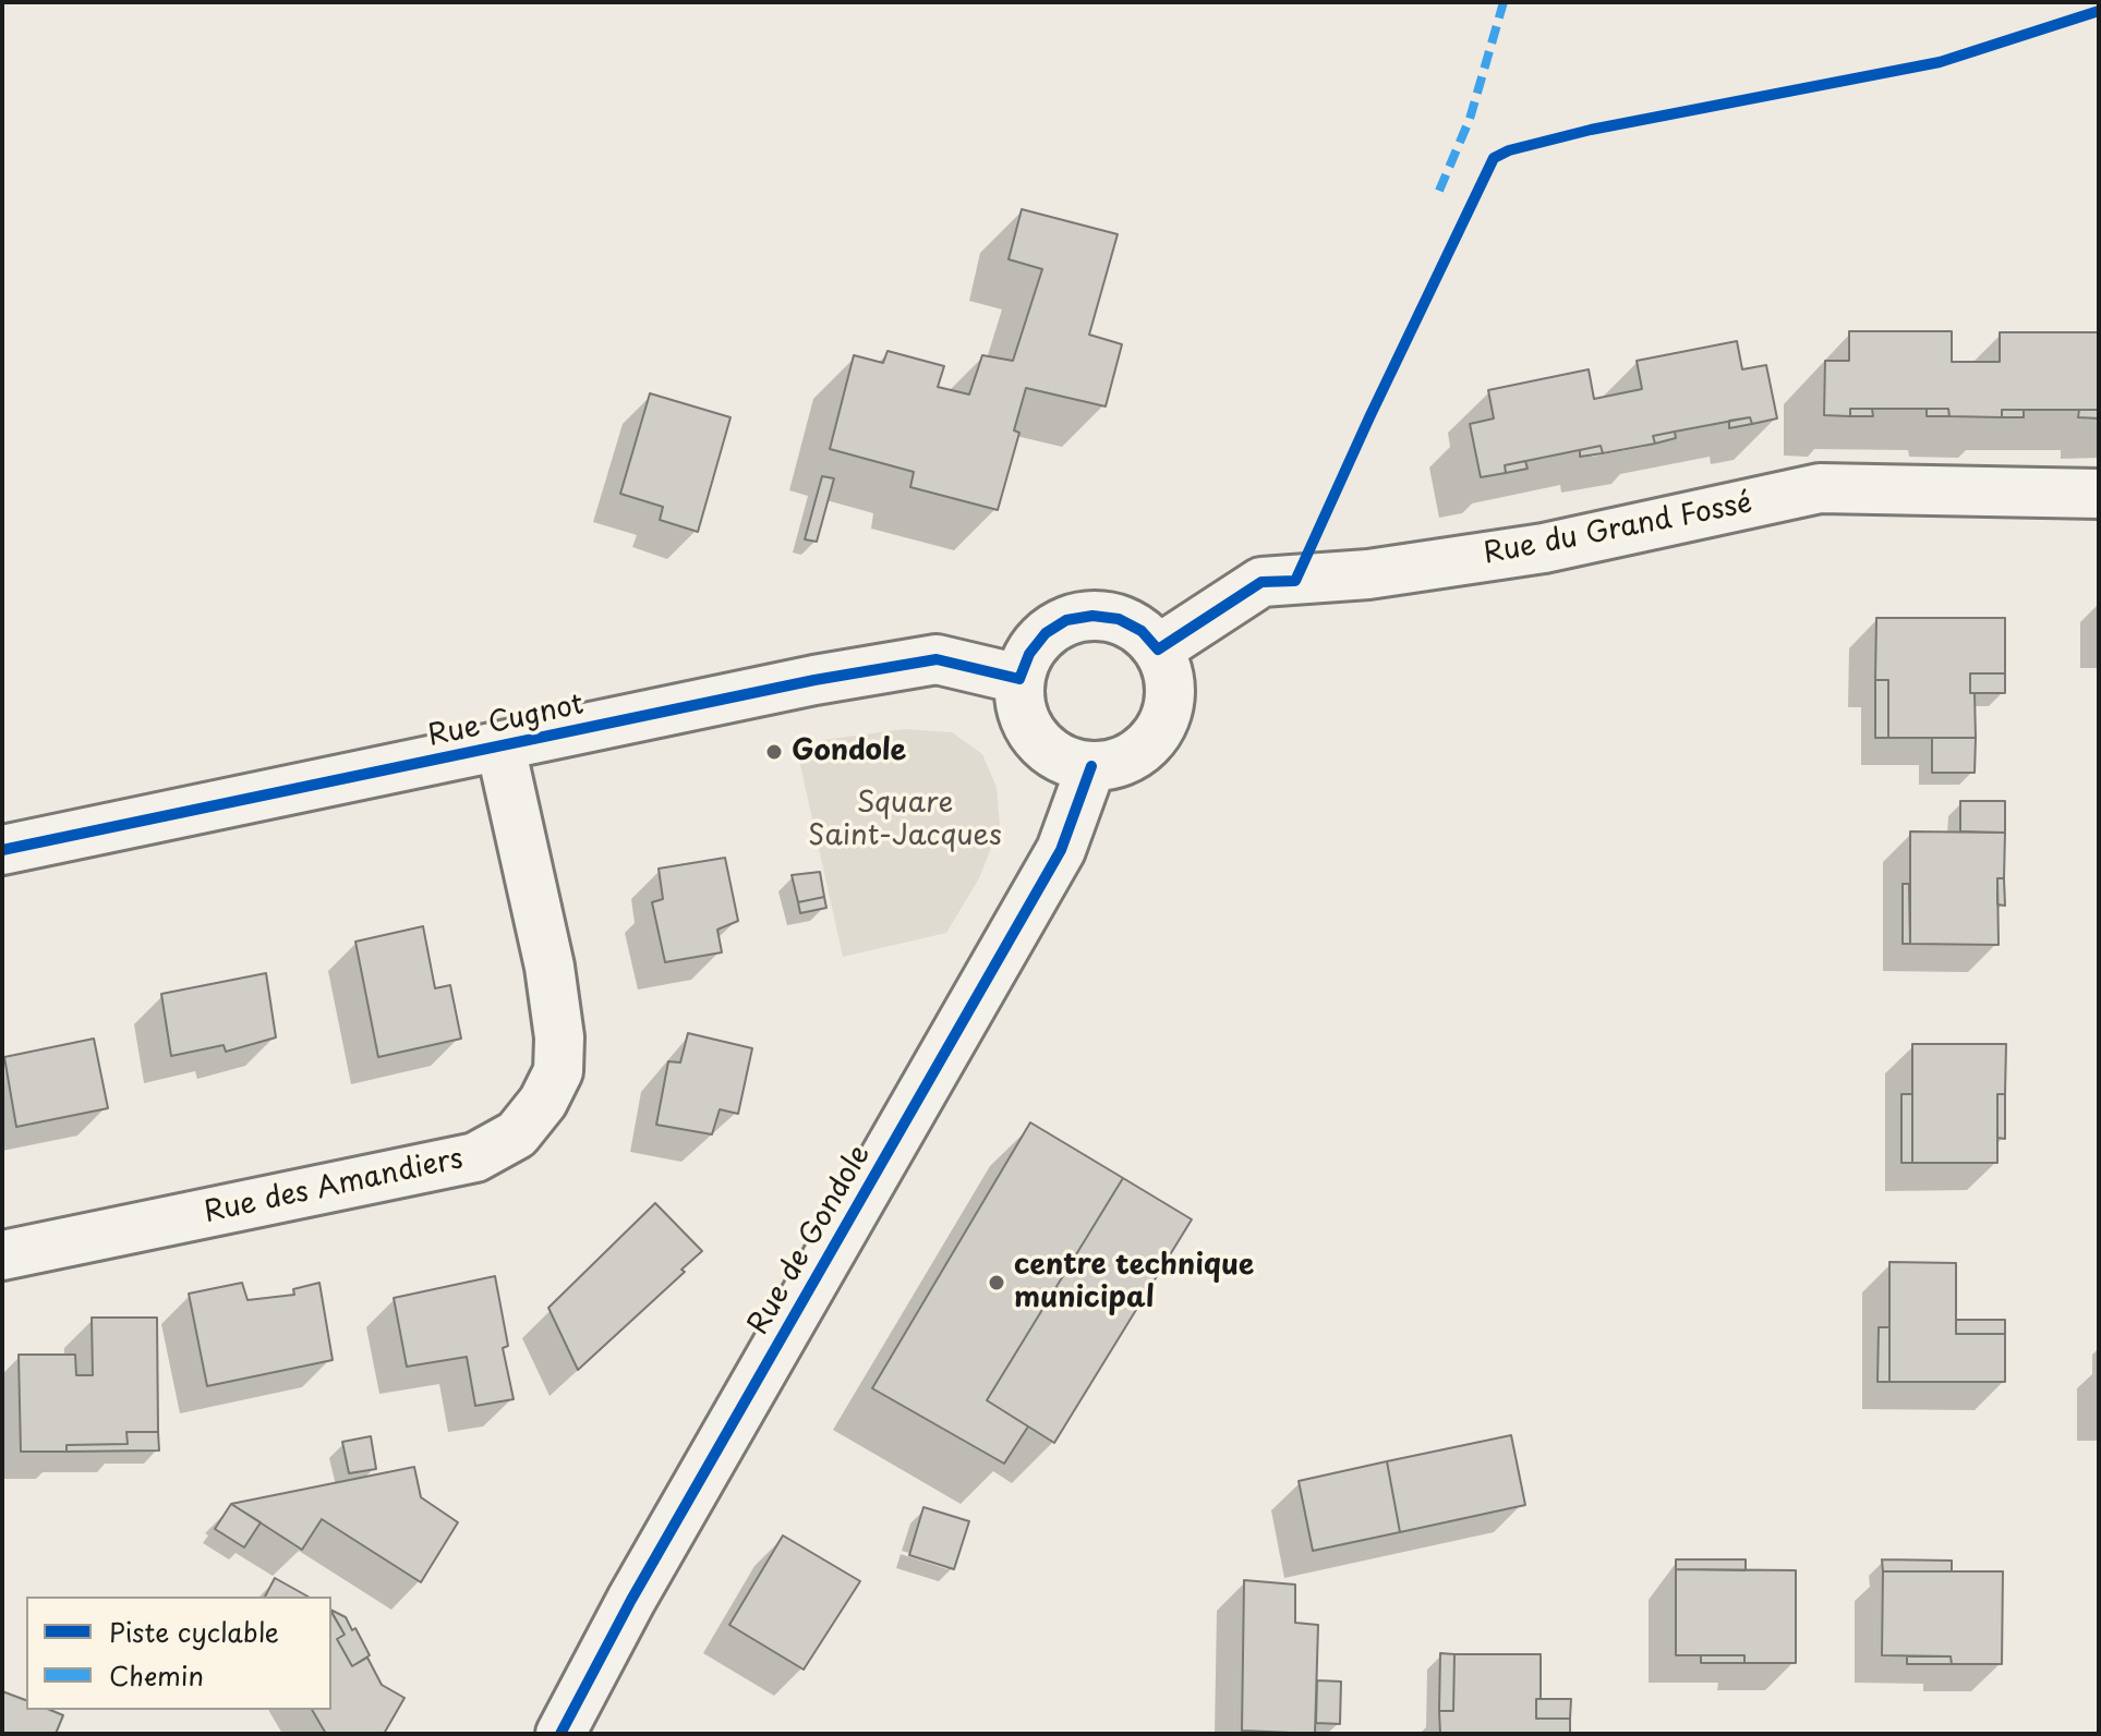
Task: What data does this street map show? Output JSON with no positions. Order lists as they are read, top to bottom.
{
  "streets": {
    "street": [
      "Rue du Grand Fossé",
      "Rue Cugnot",
      "Rue des Amandiers",
      "Rue de Gondole"
    ]
  },
  "crossings": [
    ["Rue du Grand Fossé", "Rue Cugnot"],
    ["Rue du Grand Fossé", "Rue de Gondole"],
    ["Rue Cugnot", "Rue des Amandiers"],
    ["Rue Cugnot", "Rue de Gondole"]
  ],
  "parks": ["Square Saint-Jacques"],
  "places": ["Gondole", "centre technique municipal"],
  "legend": ["Piste cyclable", "Chemin"]
}
